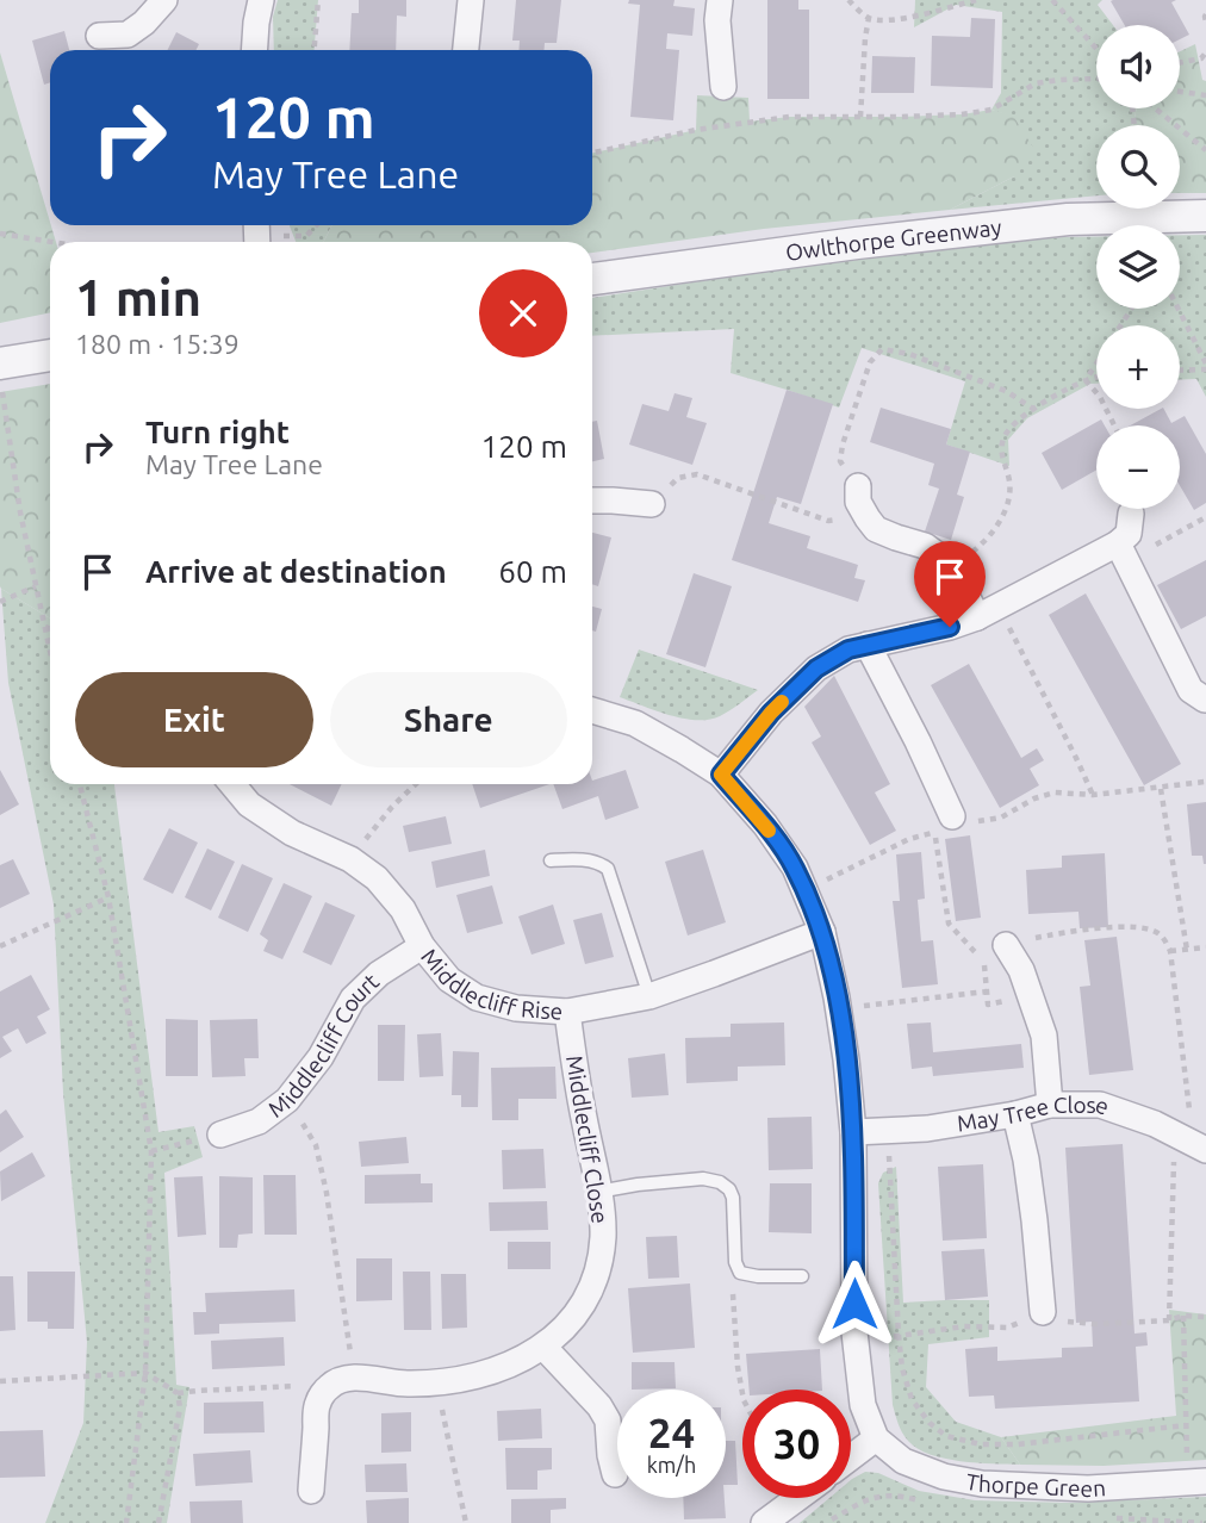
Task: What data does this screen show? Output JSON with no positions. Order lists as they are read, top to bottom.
{
  "streets": {
    "street": [
      "Owlthorpe Greenway",
      "Middlecliff Rise",
      "Middlecliff Court",
      "May Tree Close",
      "Middlecliff Close",
      "Thorpe Green"
    ]
  },
  "crossings": [
    ["Middlecliff Rise", "Middlecliff Court"],
    ["Middlecliff Rise", "Middlecliff Close"]
  ],
  "page": {
    "map_buttons": ["+", "−"],
    "turn": ["120 m", "May Tree Lane"],
    "heading": ["1 min", "180 m · 15:39"],
    "list": [
      {
        "name": "Turn right",
        "note": "May Tree Lane",
        "value": "120 m"
      },
      {
        "name": "Arrive at destination",
        "value": "60 m"
      }
    ],
    "buttons": ["Exit", "Share"],
    "speed": "24 km/h",
    "limit": "30"
  }
}
